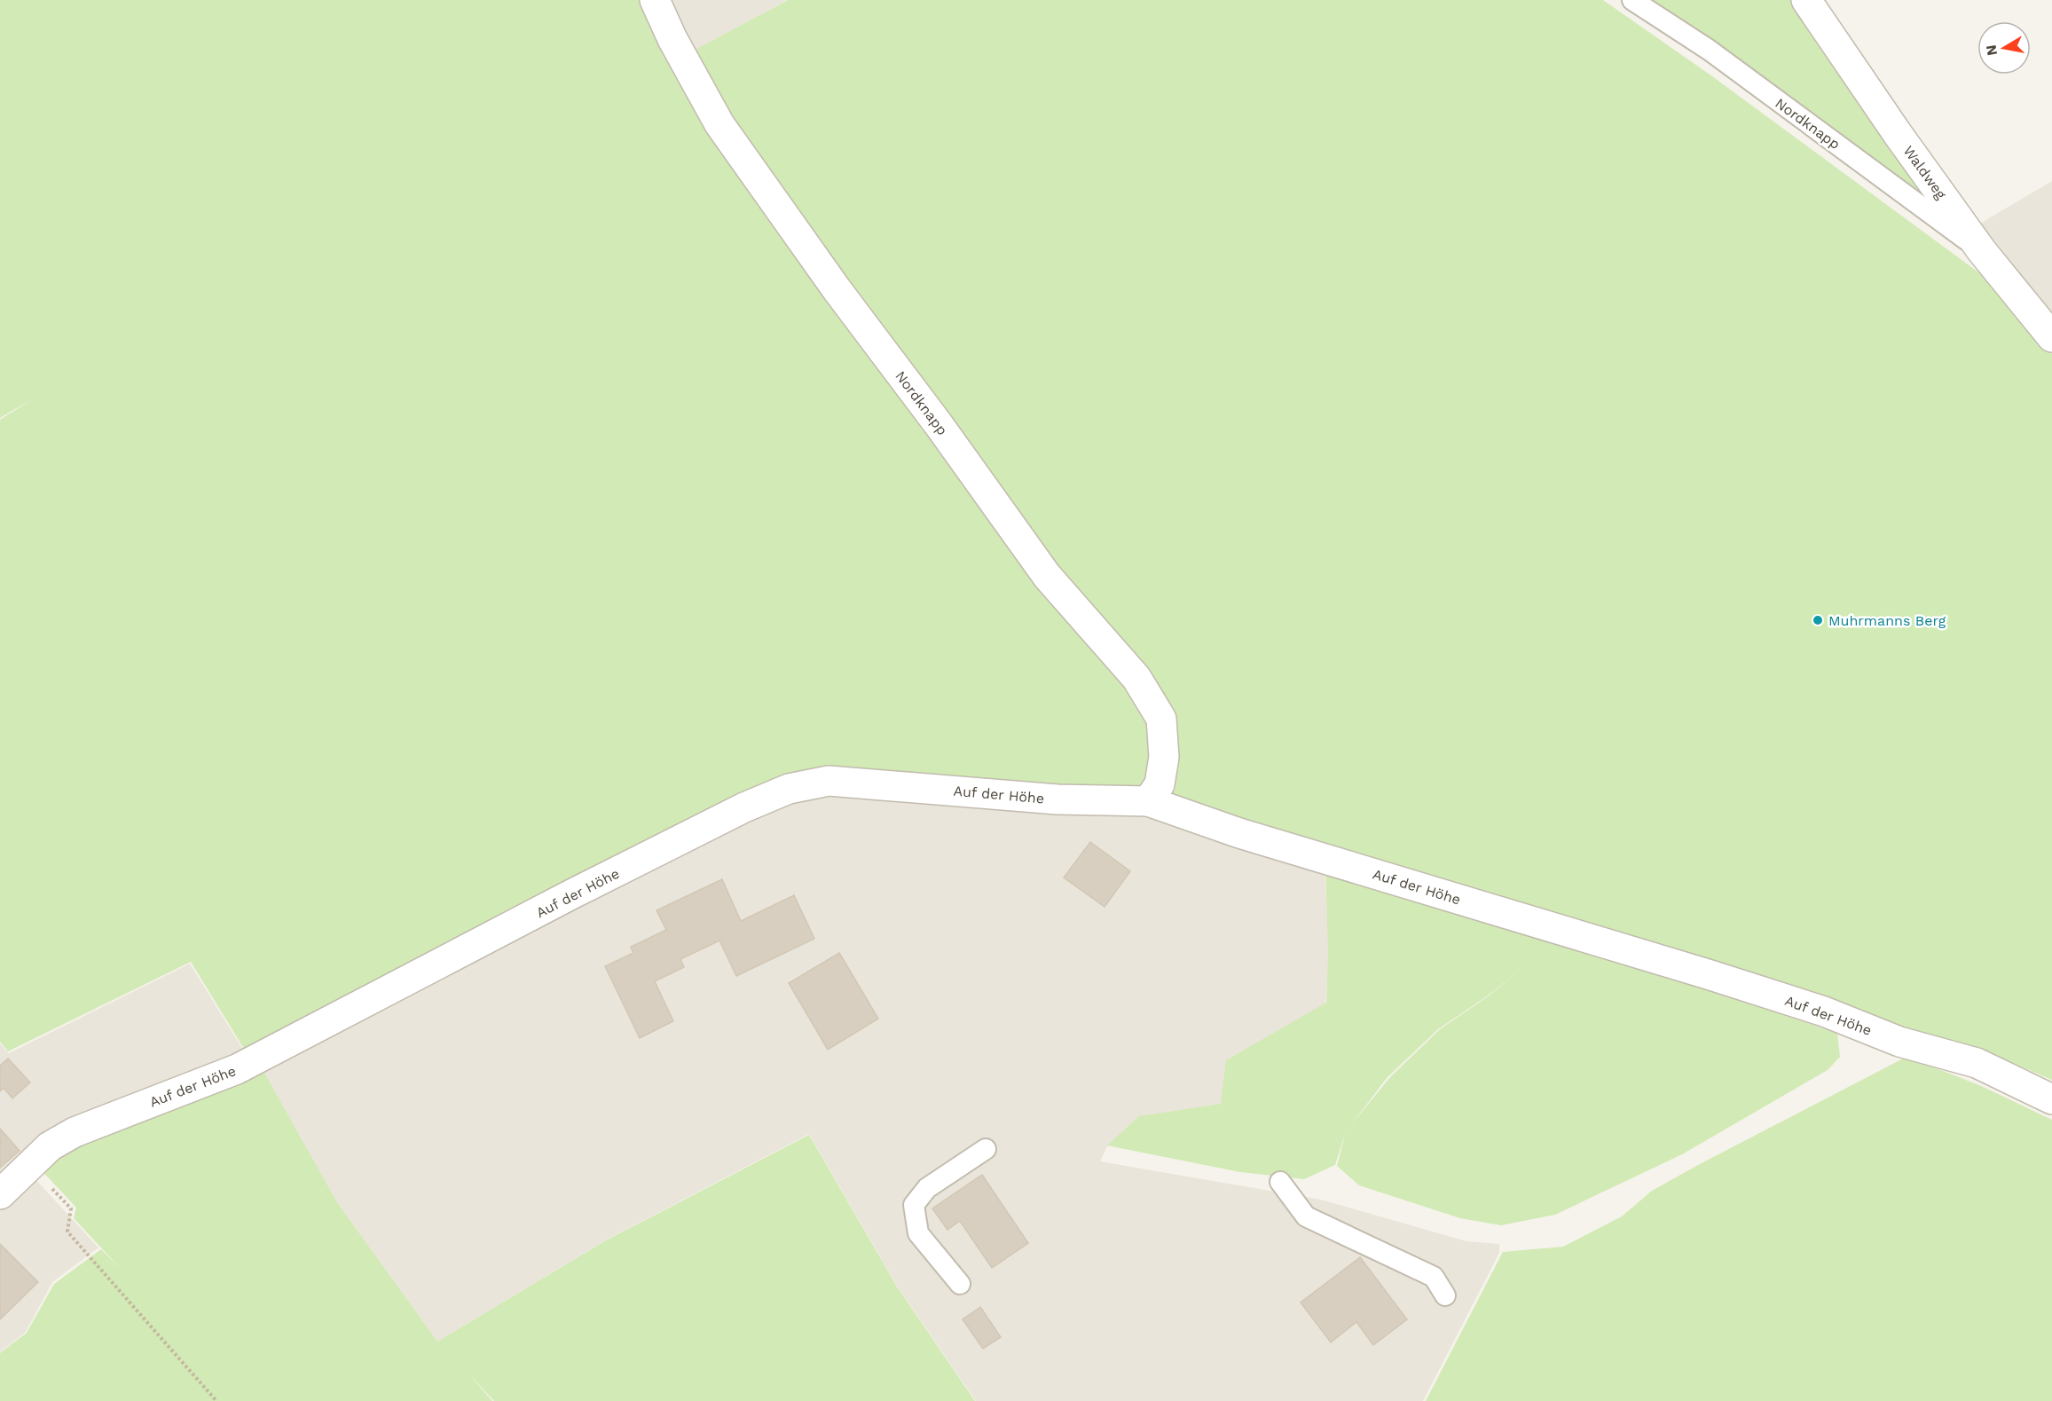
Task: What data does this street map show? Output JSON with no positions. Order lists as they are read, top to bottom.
{
  "streets": {
    "street": ["Nordknapp", "Waldweg", "Auf der Höhe"]
  },
  "crossings": [
    ["Nordknapp", "Waldweg"],
    ["Nordknapp", "Auf der Höhe"]
  ],
  "places": ["Muhrmanns Berg"],
  "north": "left"
}
